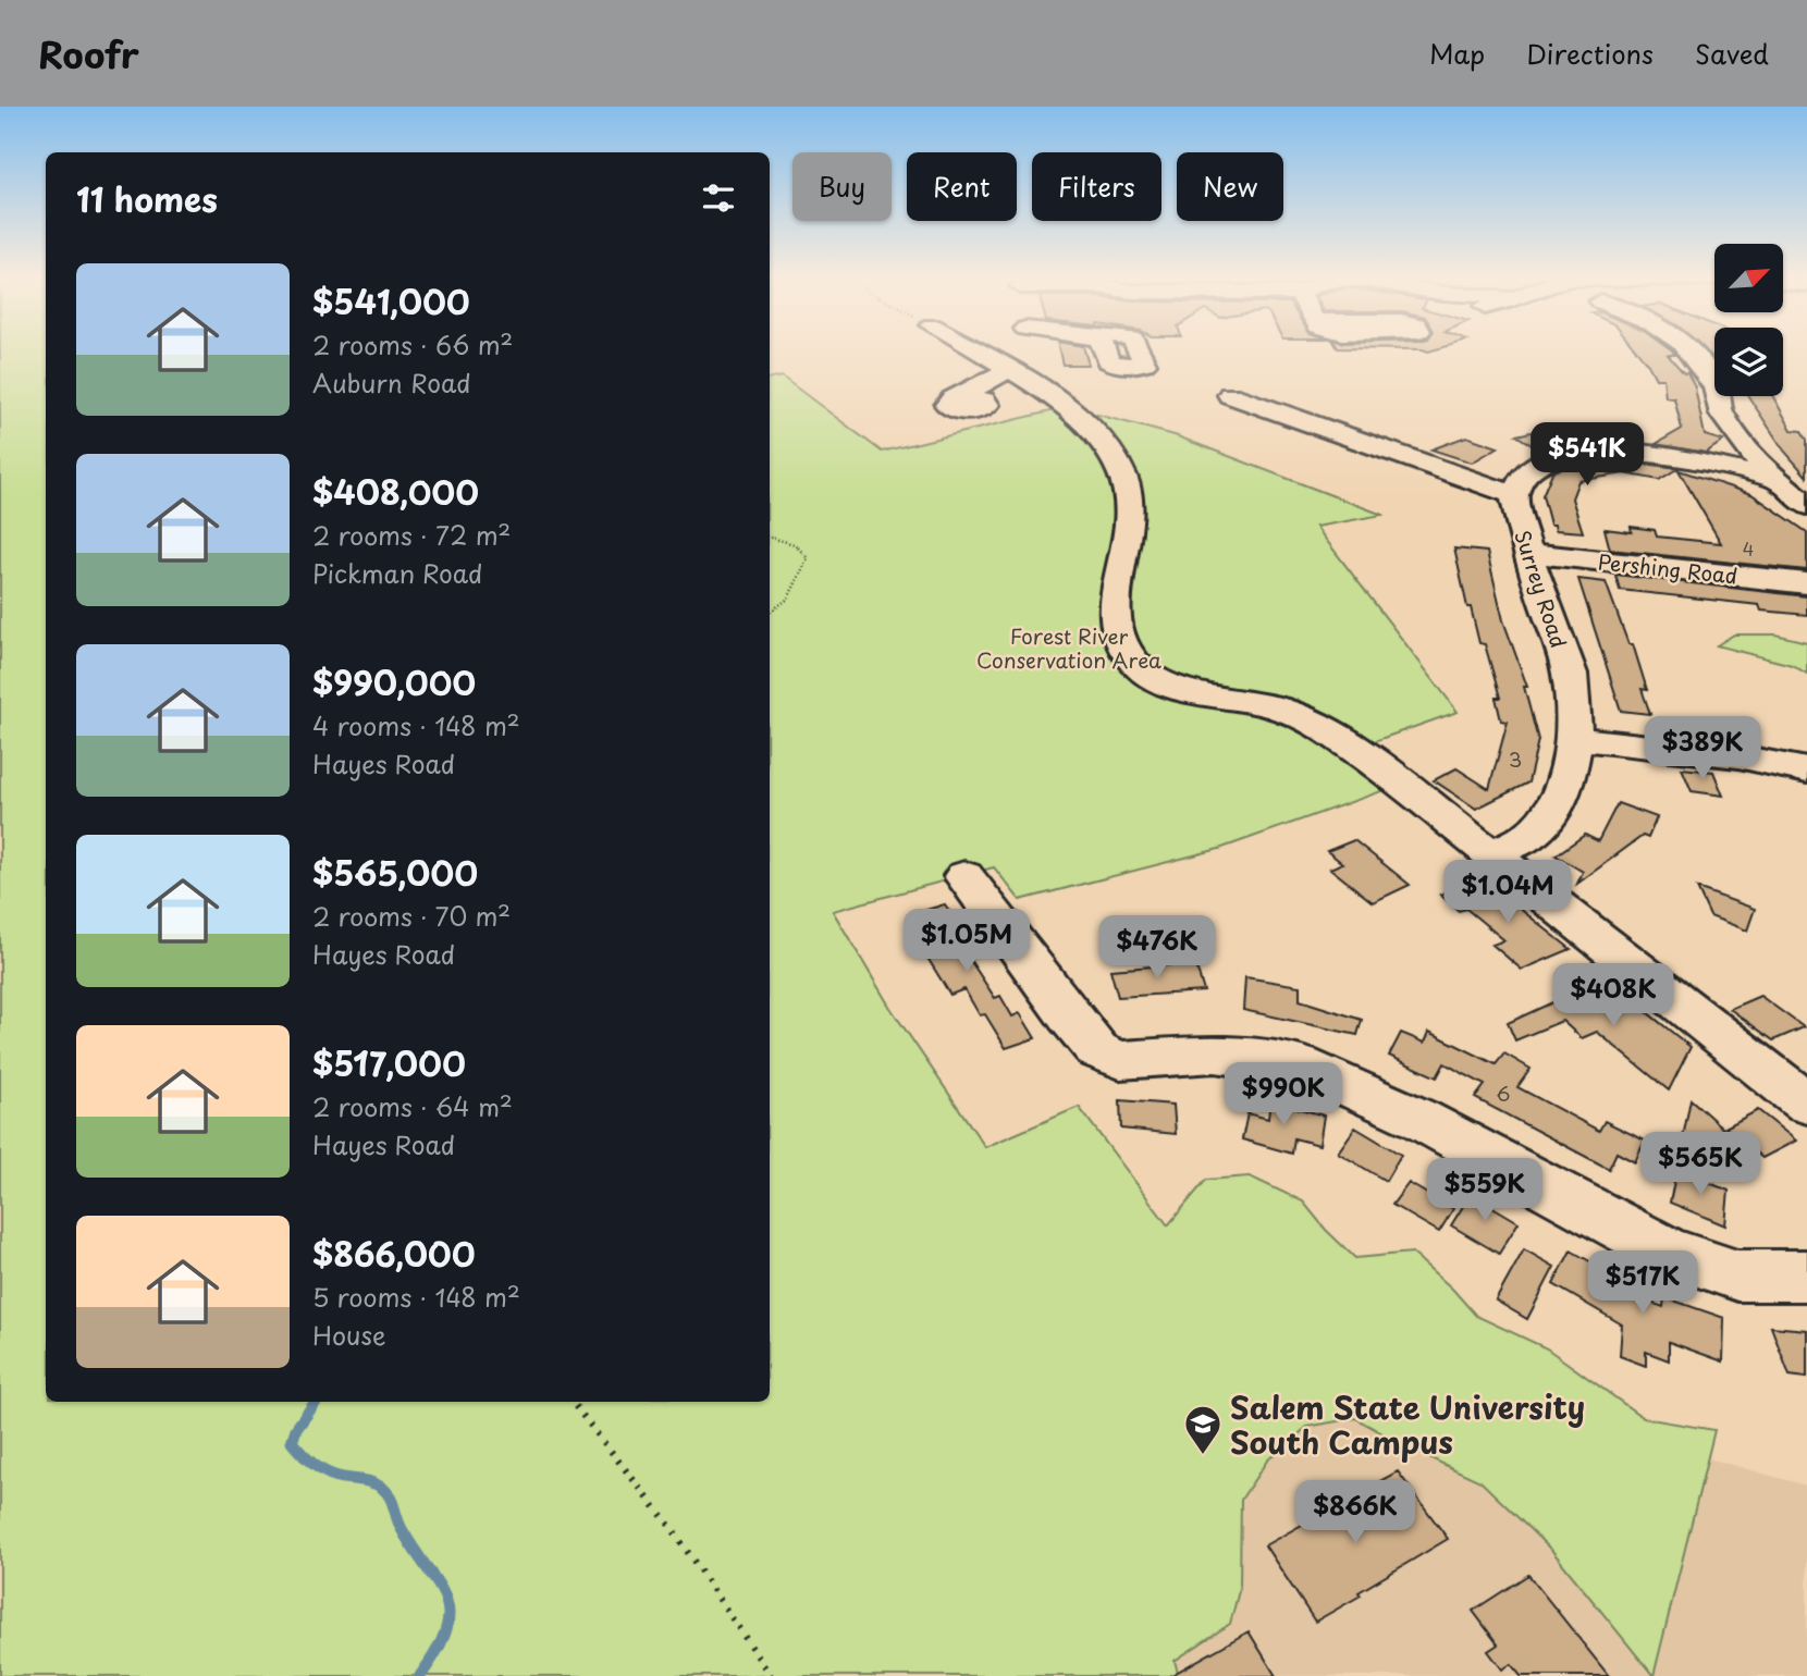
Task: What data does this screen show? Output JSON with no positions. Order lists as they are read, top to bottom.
{
  "streets": {
    "street": ["Pershing Road", "Surrey Road"]
  },
  "crossings": [
    ["Pershing Road", "Surrey Road"]
  ],
  "parks": ["Forest River Conservation Area"],
  "places": {
    "school or university": ["Salem State University South Campus"]
  },
  "house_numbers": ["4", "3", "6"],
  "north": "top right",
  "page": {
    "header": "Roofr",
    "nav": ["Map", "Directions", "Saved"],
    "chip": [
      "Buy",
      "Rent",
      "Filters",
      "New"
    ],
    "heading": "11 homes",
    "list": [
      {
        "name": "$541,000",
        "note": "2 rooms · 66 m² · Auburn Road"
      },
      {
        "name": "$408,000",
        "note": "2 rooms · 72 m² · Pickman Road"
      },
      {
        "name": "$990,000",
        "note": "4 rooms · 148 m² · Hayes Road"
      },
      {
        "name": "$565,000",
        "note": "2 rooms · 70 m² · Hayes Road"
      },
      {
        "name": "$517,000",
        "note": "2 rooms · 64 m² · Hayes Road"
      },
      {
        "name": "$866,000",
        "note": "5 rooms · 148 m² · House"
      }
    ],
    "price": [
      "$541K",
      "$389K",
      "$1.04M",
      "$1.05M",
      "$476K",
      "$408K",
      "$990K",
      "$565K",
      "$559K",
      "$517K",
      "$866K"
    ]
  }
}
